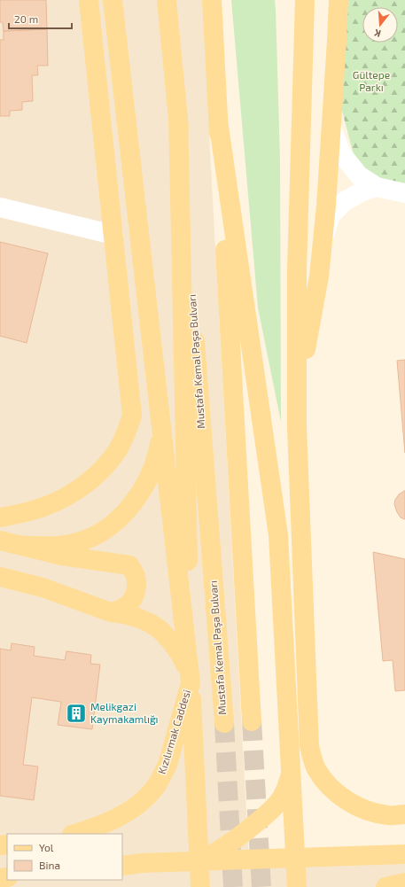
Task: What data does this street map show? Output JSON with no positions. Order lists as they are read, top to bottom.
{
  "streets": {
    "main road": ["Mustafa Kemal Paşa Bulvarı", "Kızılırmak Caddesi"]
  },
  "parks": ["Gültepe Parkı"],
  "places": {
    "building": ["Melikgazi Kaymakamlığı"]
  },
  "legend": ["Yol", "Bina"],
  "scale_bar": "20 m",
  "north": "bottom"
}
